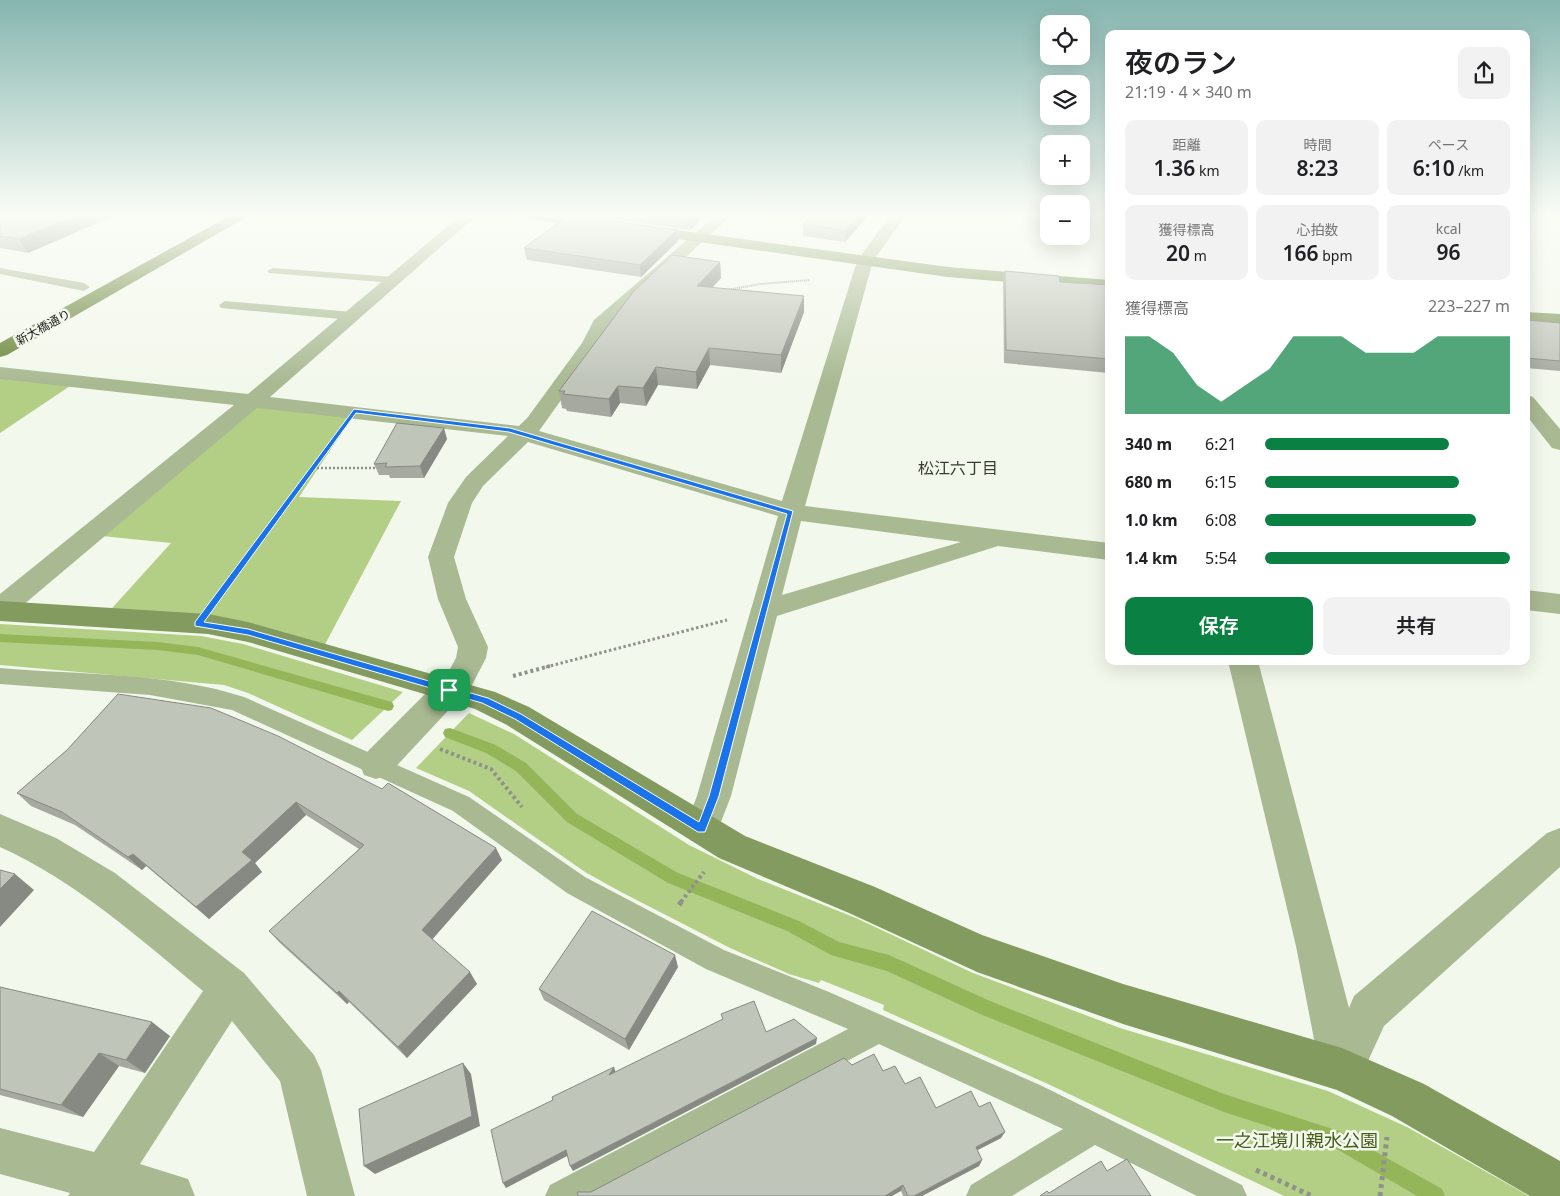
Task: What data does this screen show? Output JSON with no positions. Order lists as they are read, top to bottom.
{
  "streets": {
    "main road": ["新大橋通り"]
  },
  "districts": ["松江六丁目"],
  "parks": ["一之江境川親水公園"],
  "page": {
    "map_buttons": ["+", "−"],
    "heading": ["夜のラン", "21:19 · 4 × 340 m"],
    "stats": [
      ["距離", "1.36 km"],
      ["時間", "8:23"],
      ["ペース", "6:10 /km"],
      ["獲得標高", "20 m"],
      ["心拍数", "166 bpm"],
      ["kcal", "96"]
    ],
    "chart": ["獲得標高", "223–227 m"],
    "list": [
      {
        "name": "340 m",
        "note": "6:21"
      },
      {
        "name": "680 m",
        "note": "6:15"
      },
      {
        "name": "1.0 km",
        "note": "6:08"
      },
      {
        "name": "1.4 km",
        "note": "5:54"
      }
    ],
    "buttons": ["保存", "共有"]
  }
}
